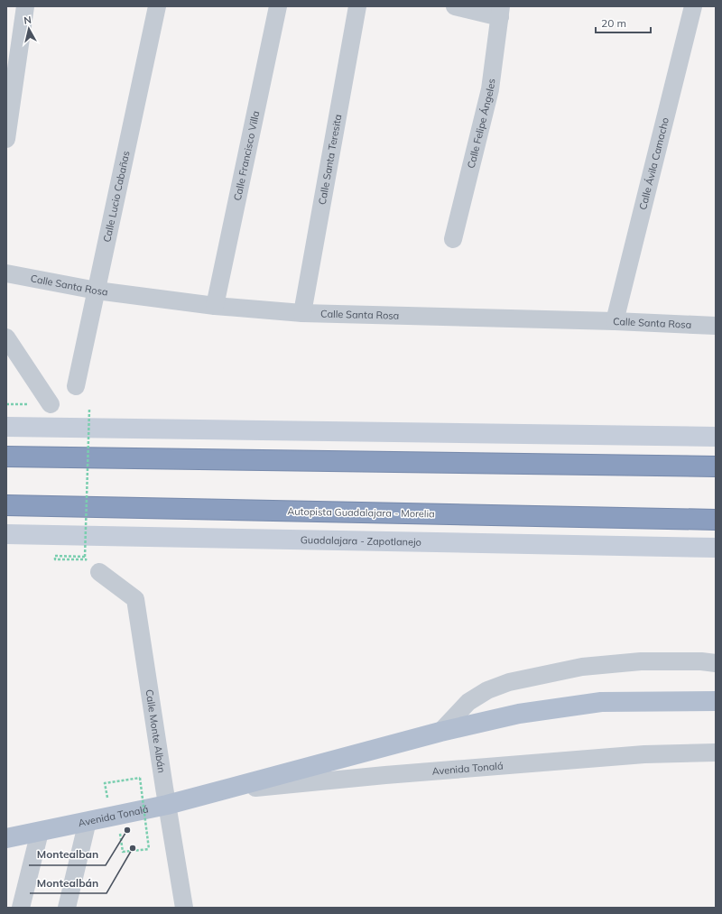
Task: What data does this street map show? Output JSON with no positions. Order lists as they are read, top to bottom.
{
  "streets": {
    "highway": ["Autopista Guadalajara - Morelia"],
    "main road": ["Avenida Tonalá"],
    "street": [
      "Calle Felipe Ángeles",
      "Calle Francisco Villa",
      "Calle Santa Teresita",
      "Calle Ávila Camacho",
      "Calle Lucio Cabañas",
      "Calle Santa Rosa",
      "Guadalajara - Zapotlanejo",
      "Calle Monte Albán"
    ]
  },
  "crossings": [
    ["Calle Francisco Villa", "Calle Santa Rosa"],
    ["Calle Santa Teresita", "Calle Santa Rosa"],
    ["Calle Ávila Camacho", "Calle Santa Rosa"],
    ["Calle Lucio Cabañas", "Calle Santa Rosa"],
    ["Calle Monte Albán", "Avenida Tonalá"]
  ],
  "places": ["Montealban", "Montealbán"],
  "scale_bar": "20 m",
  "north": "top"
}
